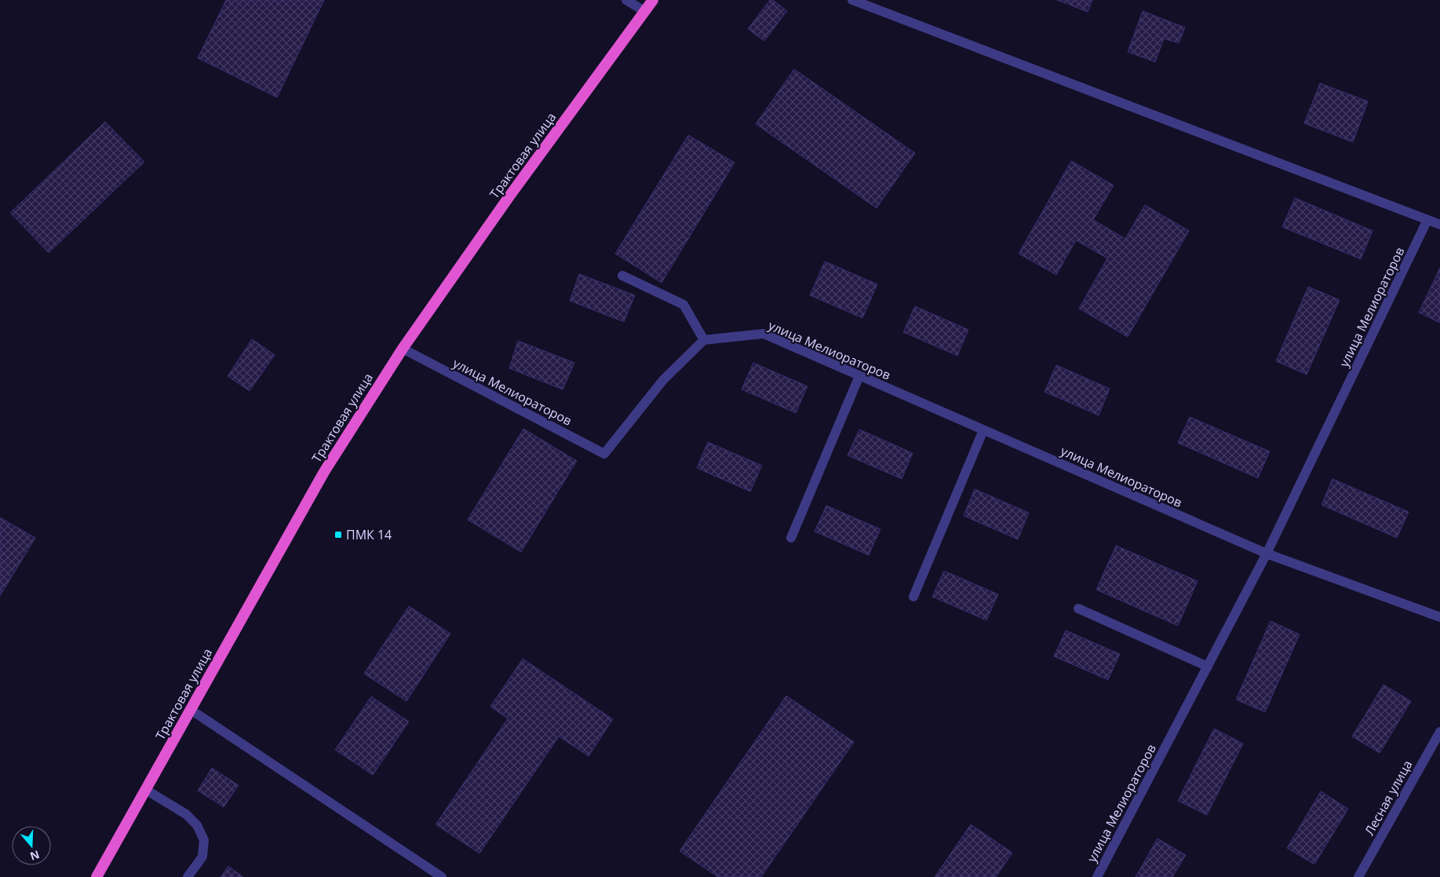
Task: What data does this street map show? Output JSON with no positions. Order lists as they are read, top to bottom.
{
  "streets": {
    "highway": ["Трактовая улица"],
    "street": ["улица Мелиораторов", "Лесная улица"]
  },
  "crossings": [
    ["Трактовая улица", "улица Мелиораторов"]
  ],
  "places": {
    "transit": ["ПМК 14"]
  },
  "north": "bottom"
}
